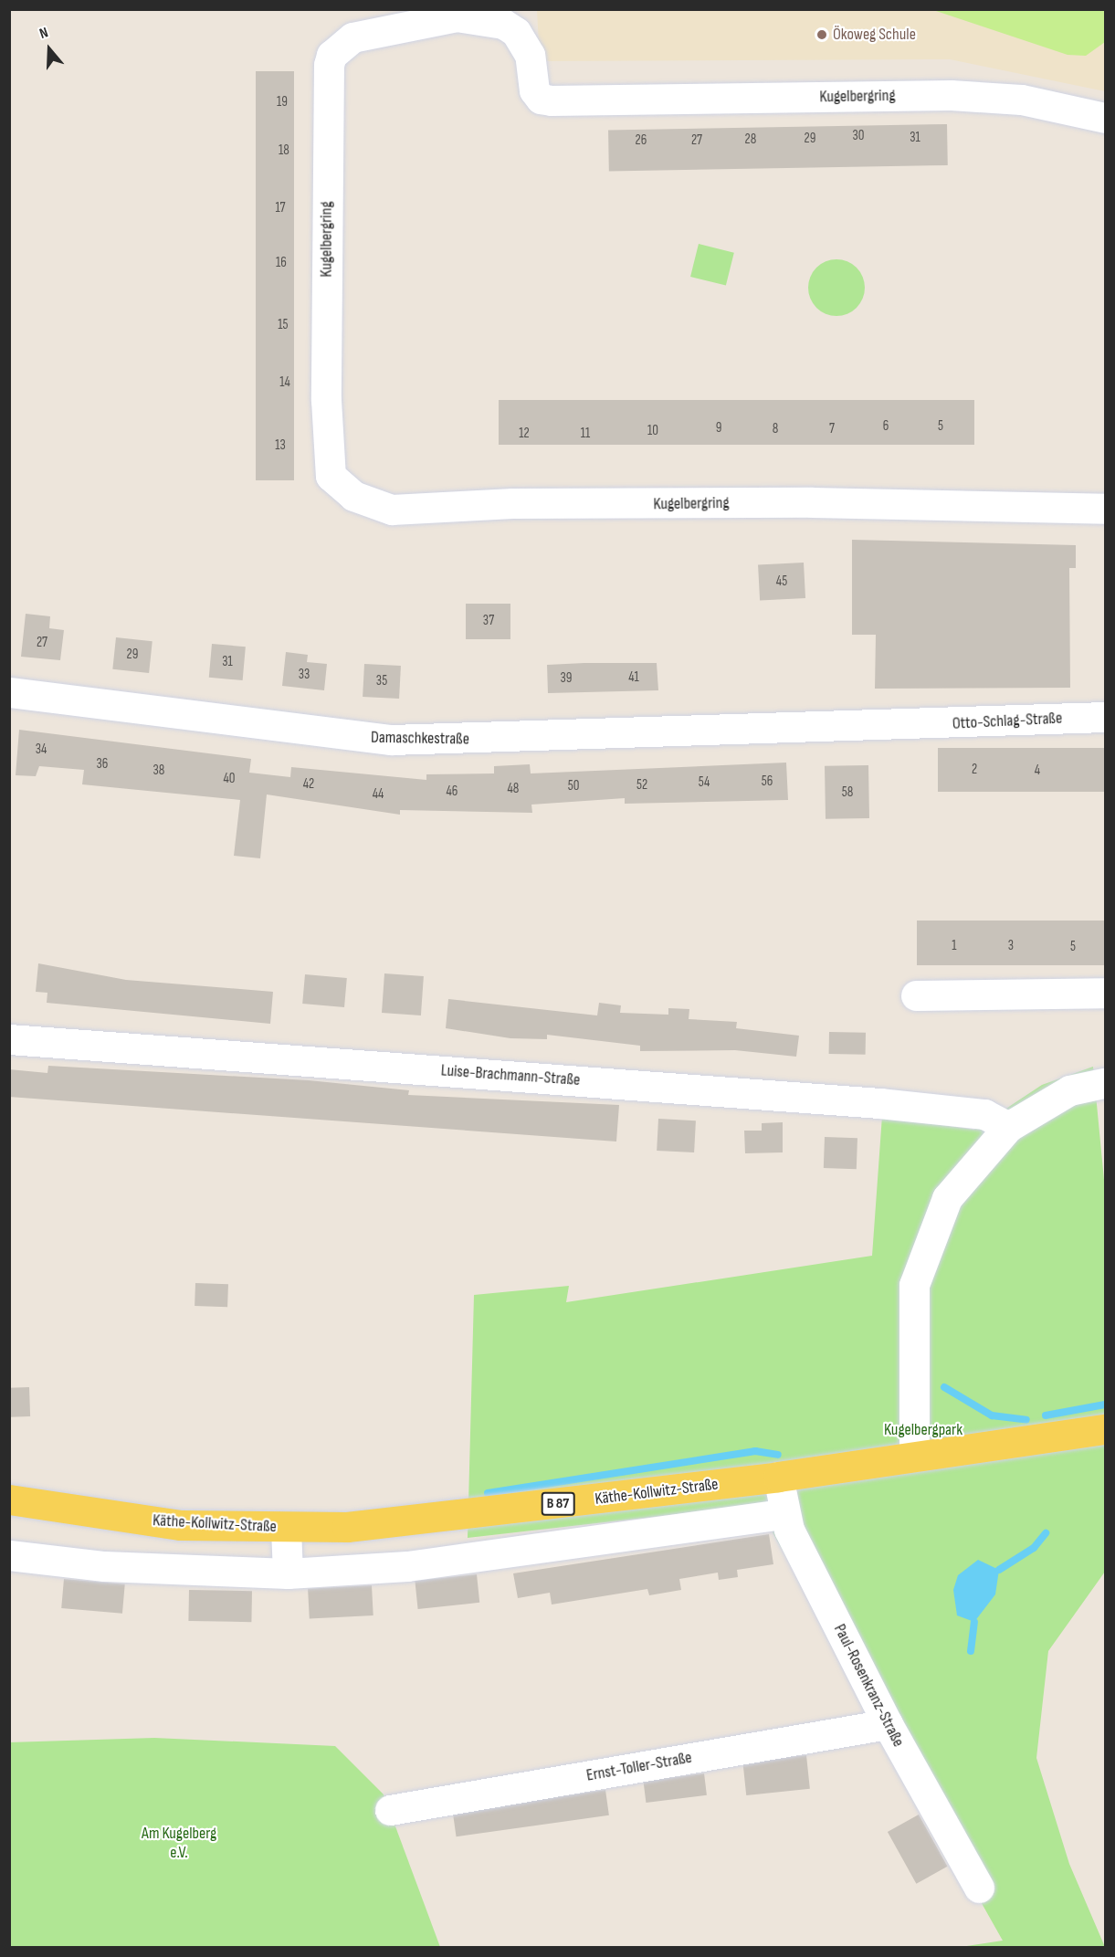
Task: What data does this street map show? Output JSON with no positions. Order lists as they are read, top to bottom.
{
  "streets": {
    "main road": ["Käthe-Kollwitz-Straße", "B 87"],
    "street": [
      "Kugelbergring",
      "Otto-Schlag-Straße",
      "Damaschkestraße",
      "Luise-Brachmann-Straße",
      "Paul-Rosenkranz-Straße",
      "Ernst-Toller-Straße"
    ]
  },
  "crossings": [
    ["Otto-Schlag-Straße", "Damaschkestraße"],
    ["Käthe-Kollwitz-Straße", "Paul-Rosenkranz-Straße"],
    ["Paul-Rosenkranz-Straße", "Ernst-Toller-Straße"]
  ],
  "parks": ["Kugelbergpark", "Am Kugelberg e.V."],
  "places": ["Ökoweg Schule"],
  "house_numbers": [
    "19",
    "30",
    "31",
    "29",
    "28",
    "26",
    "27",
    "18",
    "17",
    "16",
    "15",
    "14",
    "6",
    "5",
    "9",
    "8",
    "7",
    "10",
    "12",
    "11",
    "13",
    "45",
    "37",
    "27",
    "29",
    "31",
    "33",
    "41",
    "39",
    "35",
    "34",
    "36",
    "2",
    "38",
    "4",
    "40",
    "56",
    "54",
    "42",
    "52",
    "50",
    "48",
    "46",
    "58",
    "44",
    "1",
    "3",
    "5"
  ],
  "north": "top"
}
